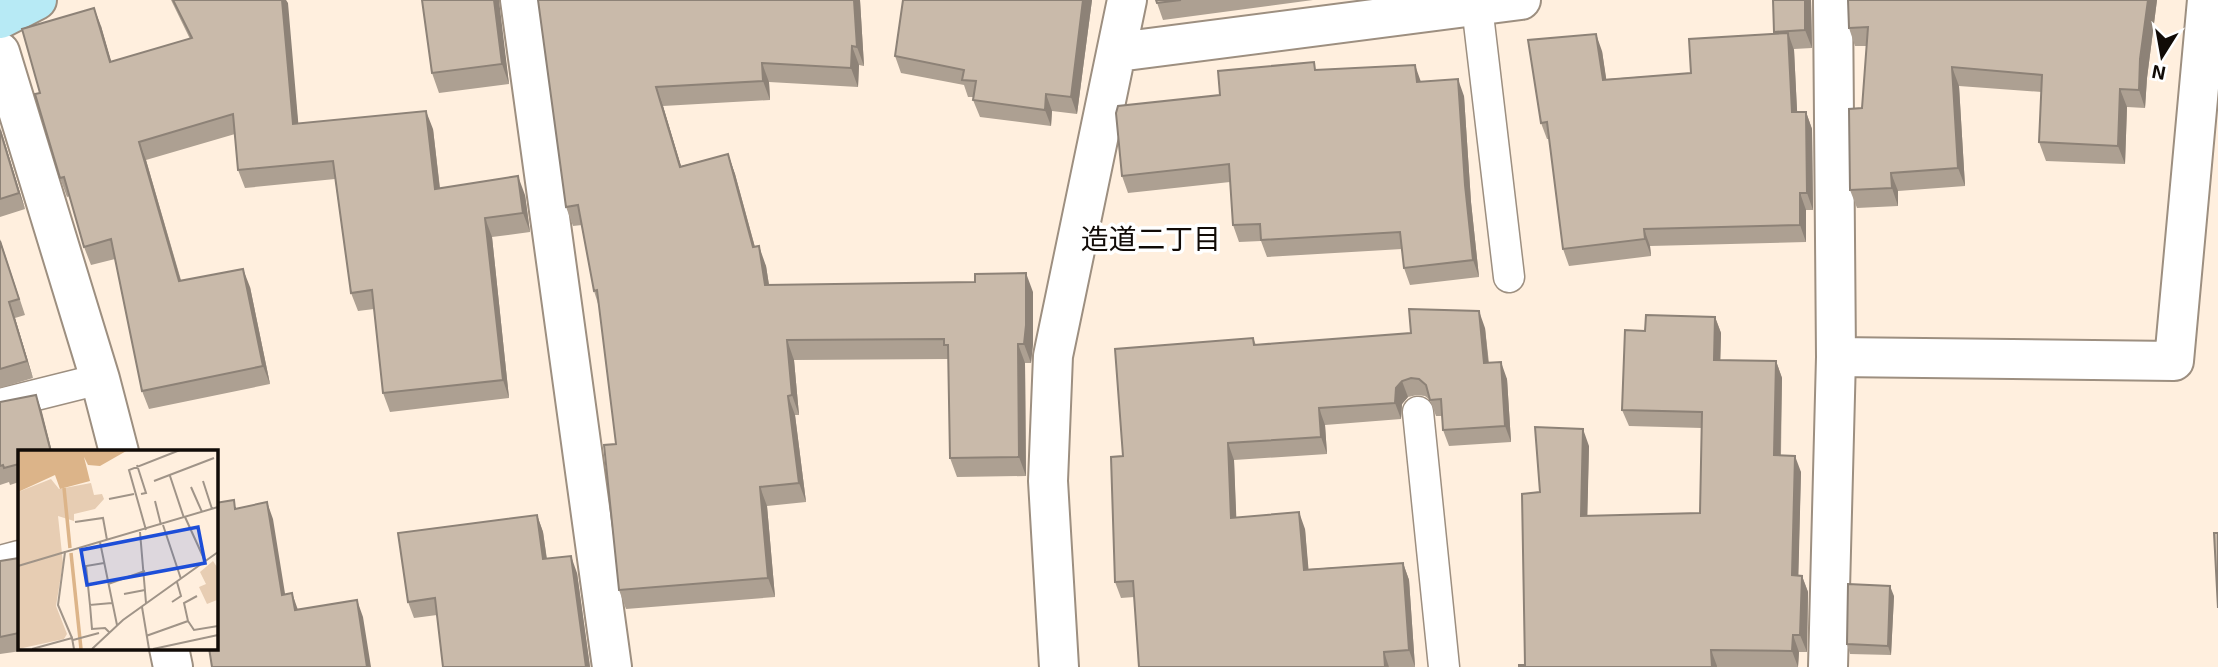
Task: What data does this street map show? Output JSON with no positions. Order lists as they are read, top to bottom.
{
  "districts": ["造道二丁目"],
  "north": "bottom"
}
